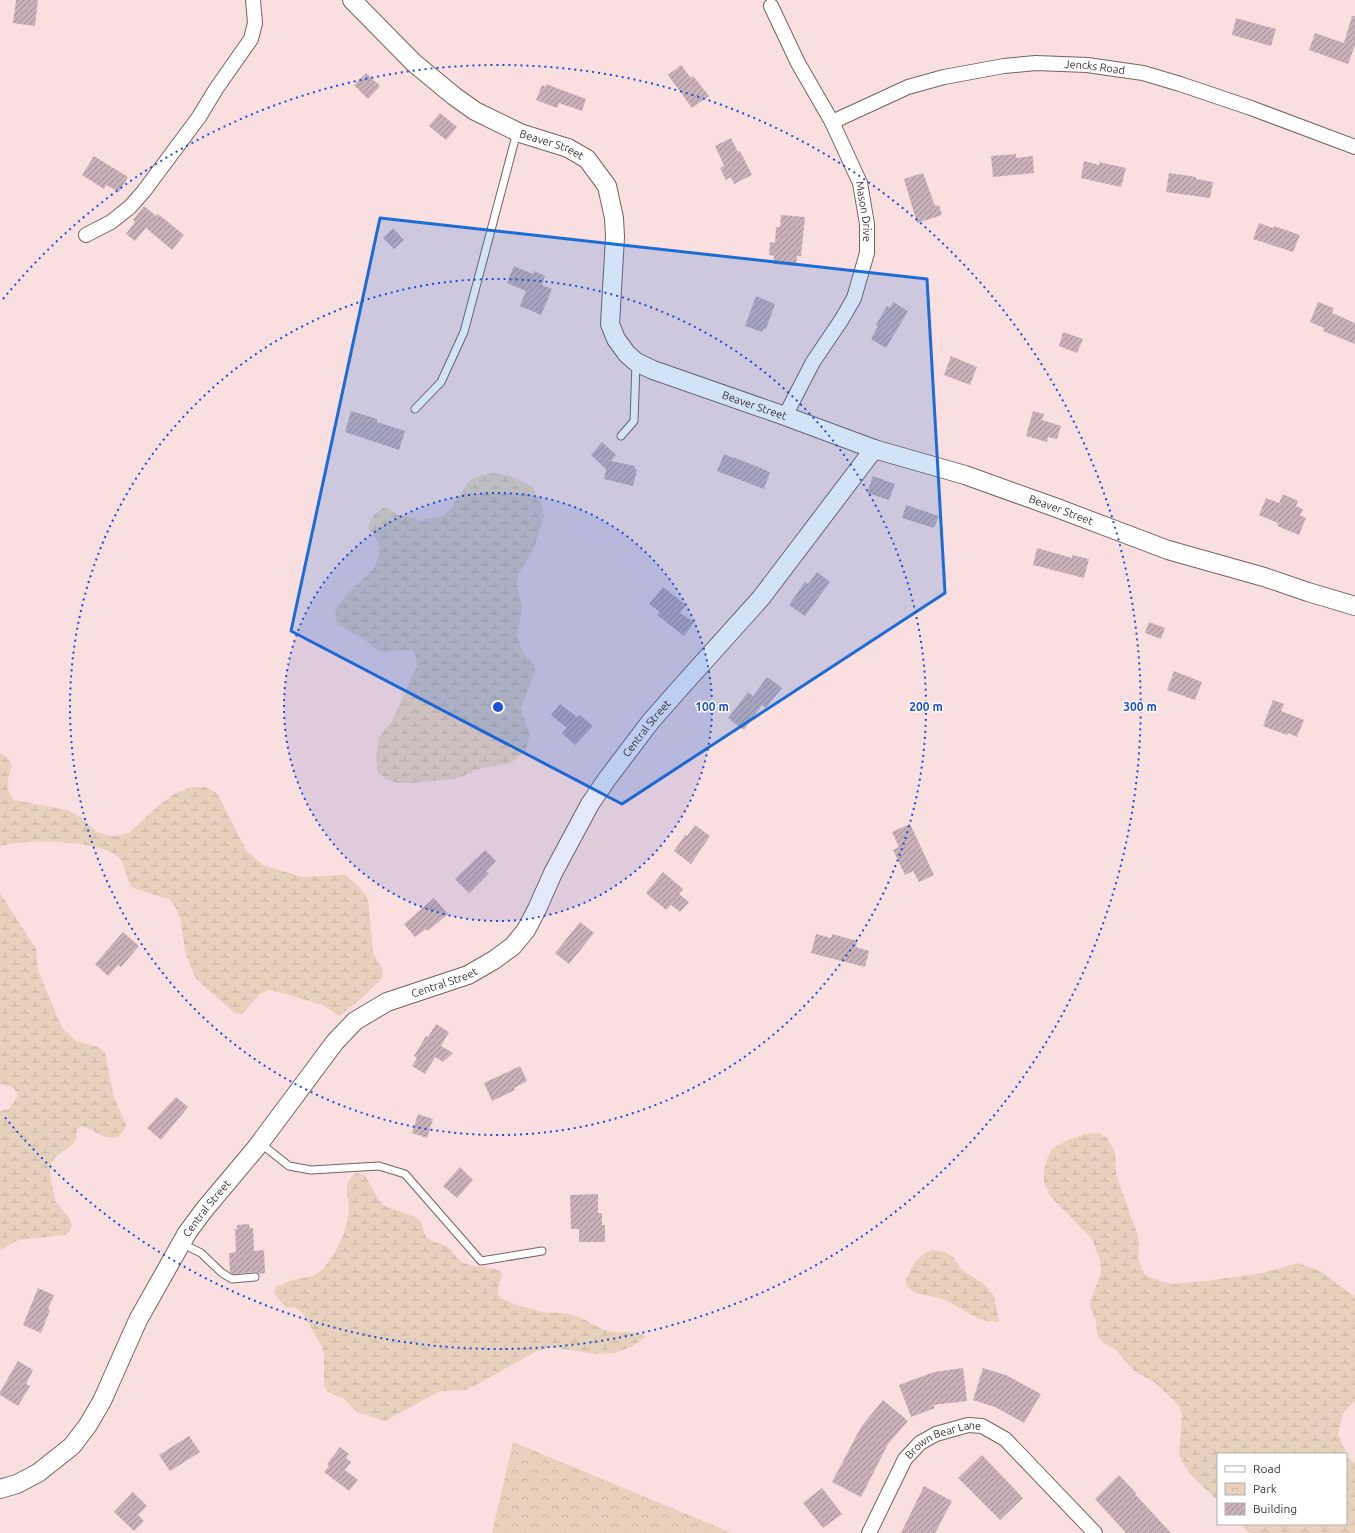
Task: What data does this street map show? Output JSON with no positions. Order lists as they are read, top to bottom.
{
  "streets": {
    "street": [
      "Jencks Road",
      "Beaver Street",
      "Mason Drive",
      "Central Street",
      "Brown Bear Lane"
    ]
  },
  "crossings": [
    ["Jencks Road", "Mason Drive"],
    ["Beaver Street", "Mason Drive"],
    ["Beaver Street", "Central Street"]
  ],
  "legend": ["Road", "Park", "Building"],
  "rings": ["100 m", "200 m", "300 m"]
}
